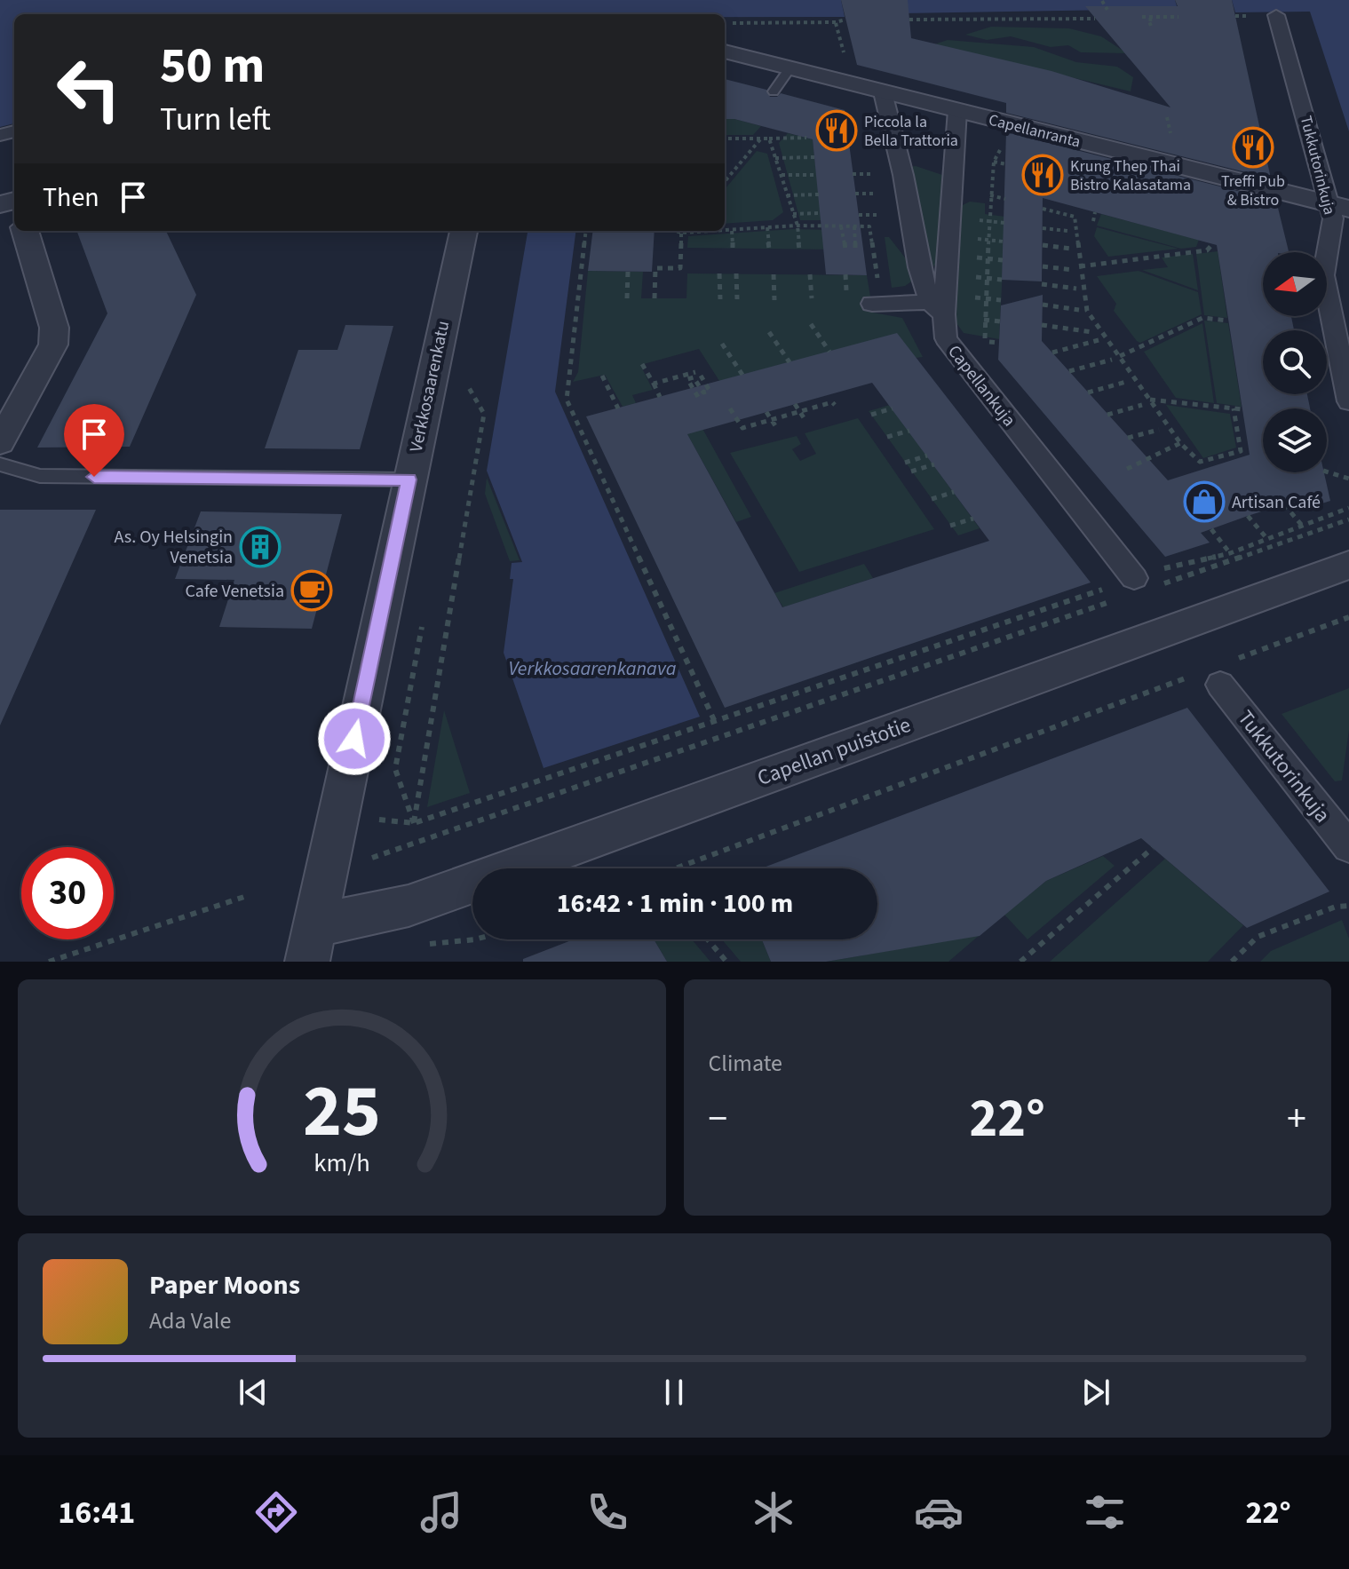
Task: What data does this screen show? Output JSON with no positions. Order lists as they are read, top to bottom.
{
  "streets": {
    "street": [
      "Capellanranta",
      "Tukkutorinkuja",
      "Capellankuja",
      "Verkkosaarenkatu",
      "Capellan puistotie"
    ]
  },
  "crossings": [
    ["Capellanranta", "Tukkutorinkuja"],
    ["Capellanranta", "Capellankuja"],
    ["Verkkosaarenkatu", "Capellan puistotie"]
  ],
  "water": ["Verkkosaarenkanava"],
  "places": {
    "restaurant": ["Piccola la Bella Trattoria", "Treffi Pub & Bistro", "Krung Thep Thai Bistro Kalasatama"],
    "shop": ["Artisan Café"],
    "building": ["As. Oy Helsingin Venetsia"],
    "cafe": ["Cafe Venetsia"]
  },
  "north": "left",
  "page": {
    "turn": ["50 m", "Turn left"],
    "then": "Then",
    "limit": "30",
    "trip": "16:42 · 1 min · 100 m",
    "tile": "Climate",
    "heat": ["−", "22°", "+"],
    "song": ["Paper Moons", "Ada Vale"],
    "tabs": ["16:41", "22°"],
    "gauge": ["25", "km/h"]
  }
}
